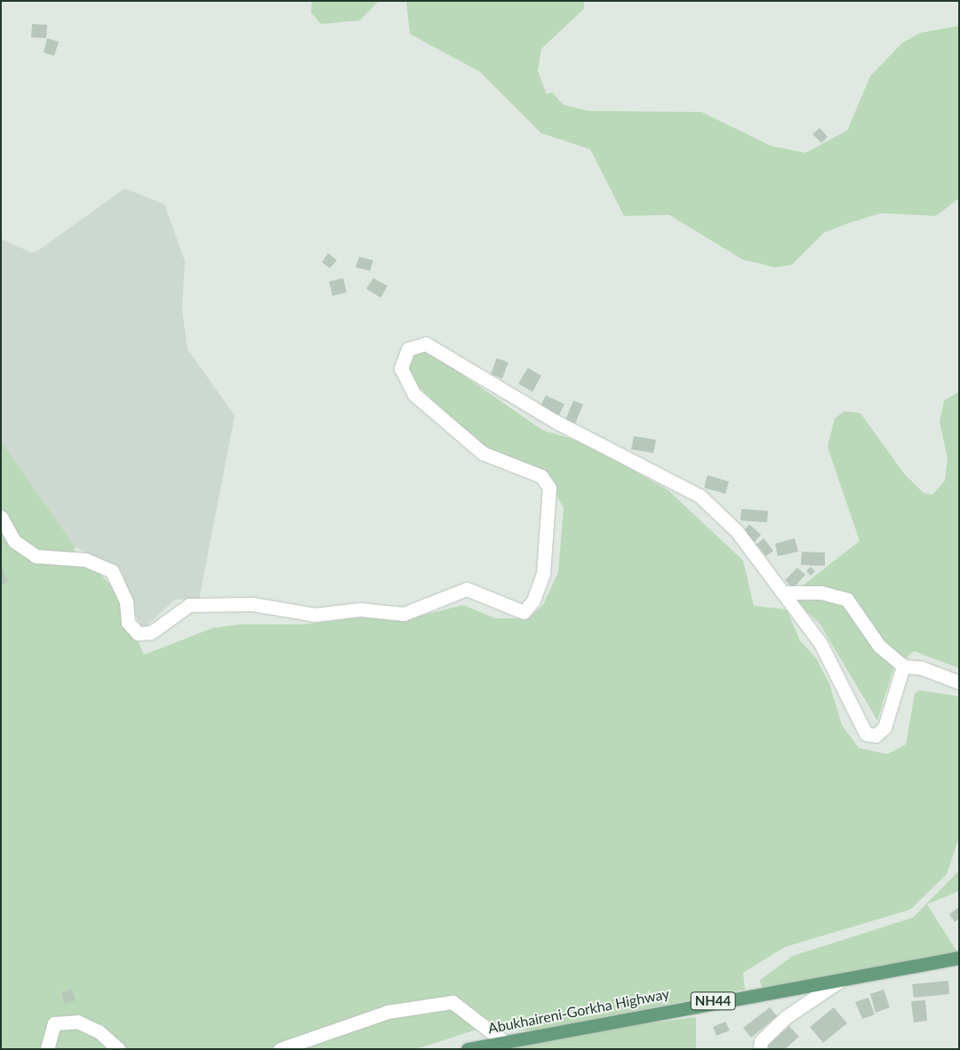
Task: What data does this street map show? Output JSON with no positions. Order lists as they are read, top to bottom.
{
  "streets": {
    "main road": ["NH44", "Abukhaireni-Gorkha Highway"]
  }
}
